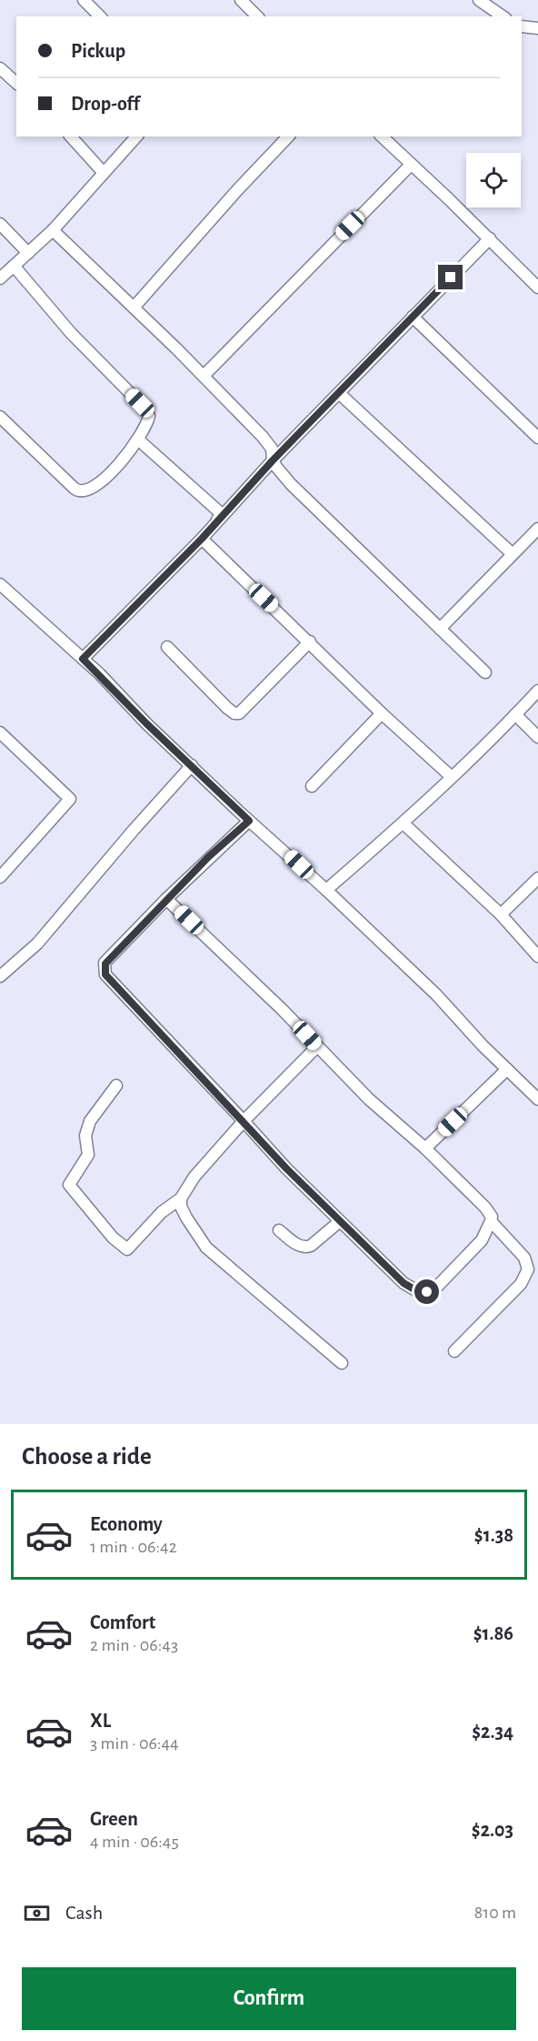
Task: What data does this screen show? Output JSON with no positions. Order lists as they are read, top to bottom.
{
  "page": {
    "banner": ["Pickup", "Drop-off"],
    "heading": "Choose a ride",
    "list": [
      {
        "name": "Economy",
        "note": "1 min · 06:42",
        "value": "$1.38"
      },
      {
        "name": "Comfort",
        "note": "2 min · 06:43",
        "value": "$1.86"
      },
      {
        "name": "XL",
        "note": "3 min · 06:44",
        "value": "$2.34"
      },
      {
        "name": "Green",
        "note": "4 min · 06:45",
        "value": "$2.03"
      }
    ],
    "pay": ["Cash", "810 m"],
    "buttons": "Confirm"
  }
}
